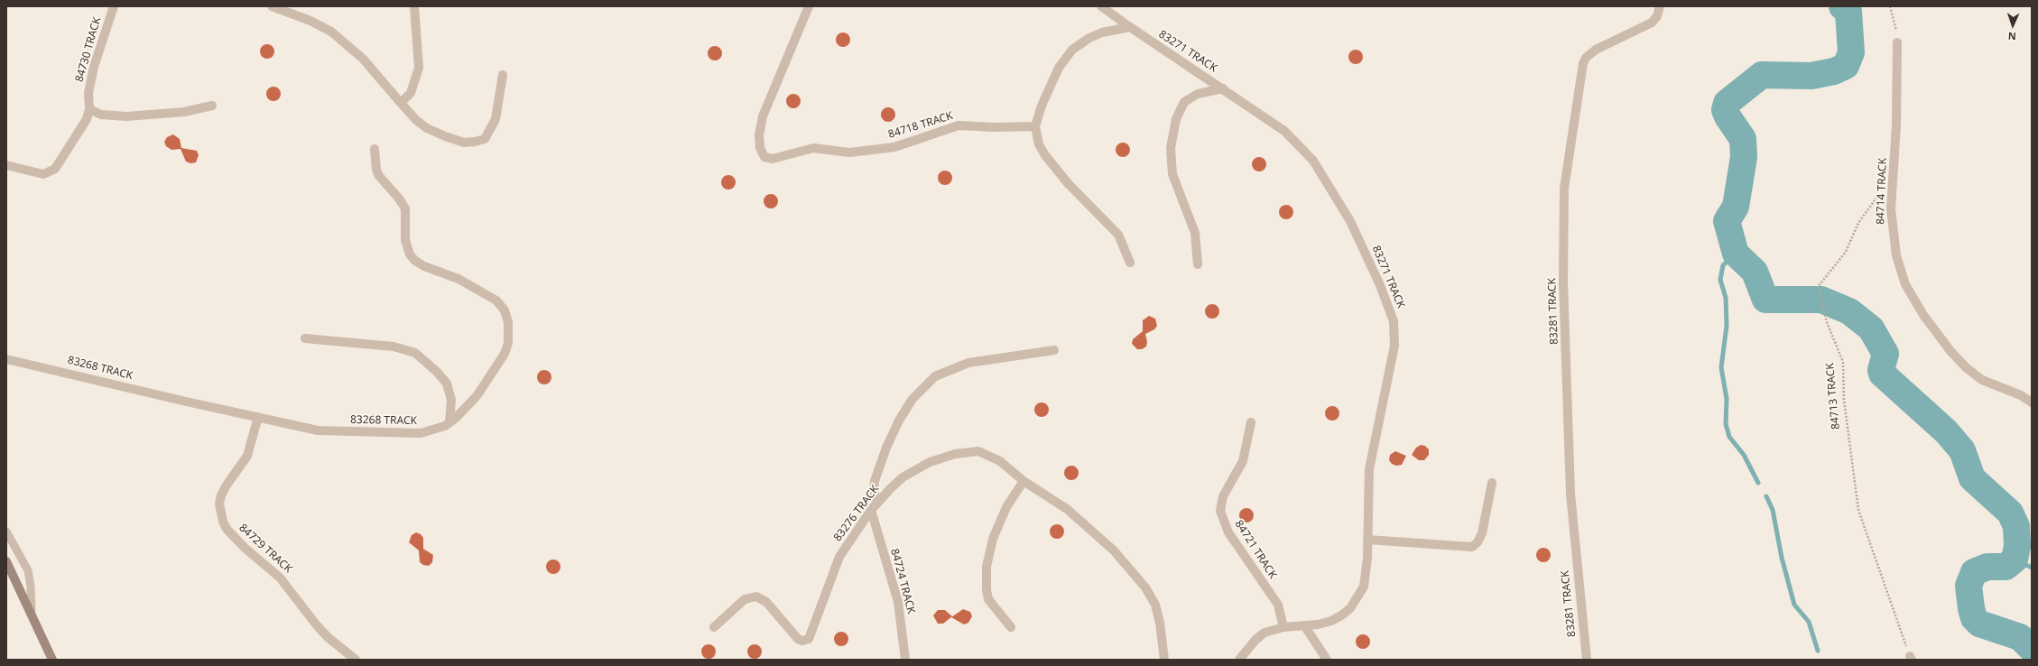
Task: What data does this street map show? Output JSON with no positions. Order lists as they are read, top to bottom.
{
  "streets": {
    "street": [
      "84730 TRACK",
      "83271 TRACK",
      "84718 TRACK",
      "84714 TRACK",
      "83281 TRACK",
      "83268 TRACK",
      "83276 TRACK",
      "84729 TRACK",
      "84721 TRACK",
      "84724 TRACK"
    ],
    "path": ["84713 TRACK"]
  },
  "crossings": [
    ["83271 TRACK", "84721 TRACK"],
    ["83268 TRACK", "84729 TRACK"],
    ["83276 TRACK", "84724 TRACK"]
  ],
  "north": "bottom"
}
